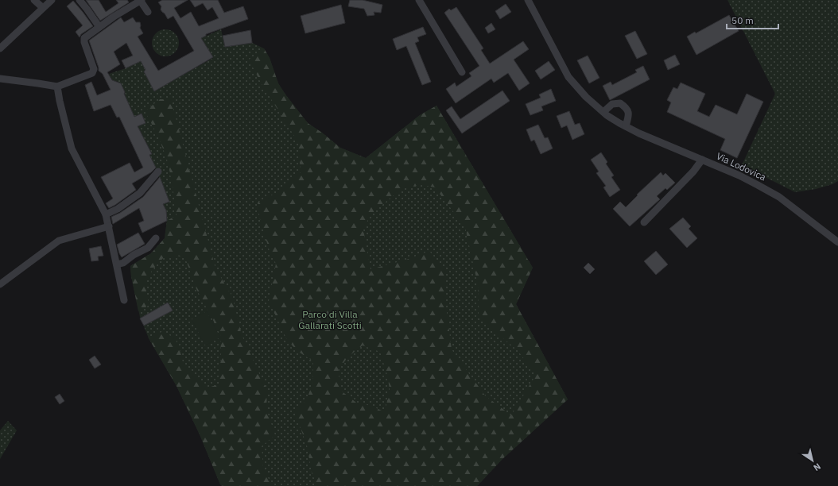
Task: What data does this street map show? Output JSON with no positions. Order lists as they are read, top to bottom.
{
  "streets": {
    "street": ["Via Lodovica"]
  },
  "parks": ["Parco di Villa Gallarati Scotti"],
  "scale_bar": "50 m",
  "north": "bottom right"
}
